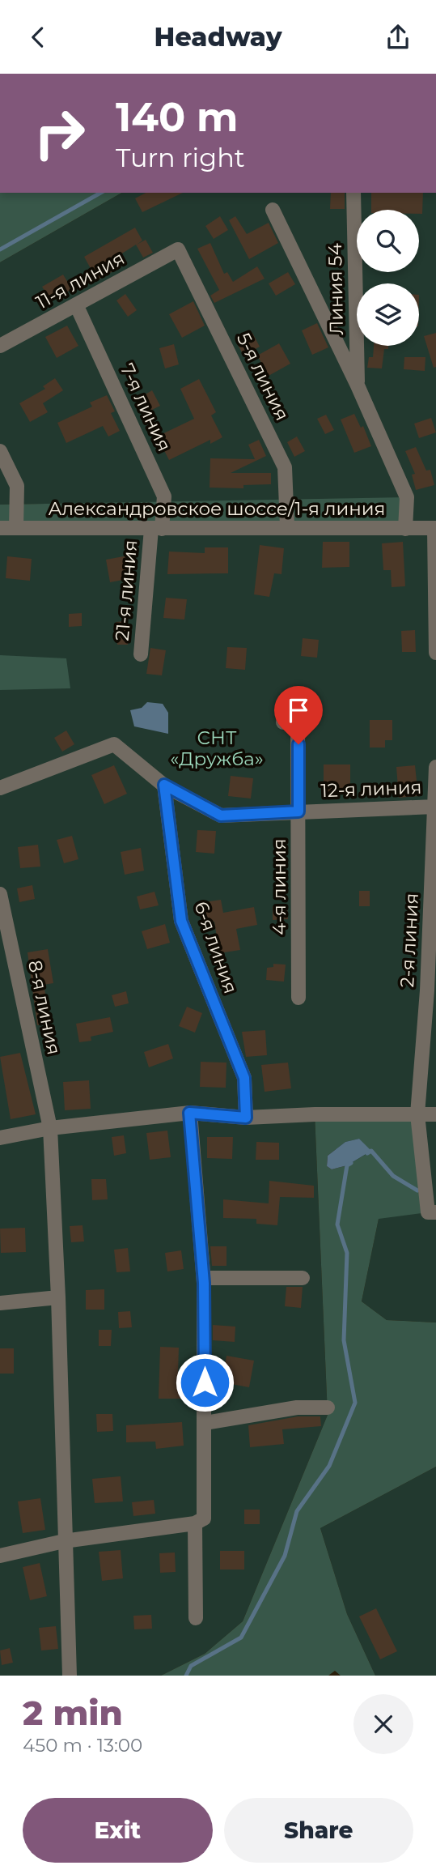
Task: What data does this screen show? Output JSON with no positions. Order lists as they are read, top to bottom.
{
  "streets": {
    "street": [
      "11-я линия",
      "Линия 54",
      "5-я линия",
      "7-я линия",
      "Александровское шоссе/1-я линия",
      "21-я линия",
      "12-я линия",
      "4-я линия",
      "2-я линия",
      "6-я линия",
      "8-я линия"
    ]
  },
  "crossings": [
    ["11-я линия", "5-я линия"],
    ["11-я линия", "7-я линия"],
    ["5-я линия", "Александровское шоссе/1-я линия"],
    ["7-я линия", "Александровское шоссе/1-я линия"],
    ["7-я линия", "21-я линия"],
    ["Александровское шоссе/1-я линия", "21-я линия"],
    ["12-я линия", "4-я линия"],
    ["12-я линия", "2-я линия"],
    ["12-я линия", "6-я линия"]
  ],
  "parks": ["СНТ «Дружба»"],
  "page": {
    "header": "Headway",
    "turn": ["140 m", "Turn right"],
    "heading": ["2 min", "450 m · 13:00"],
    "buttons": ["Exit", "Share"]
  }
}
